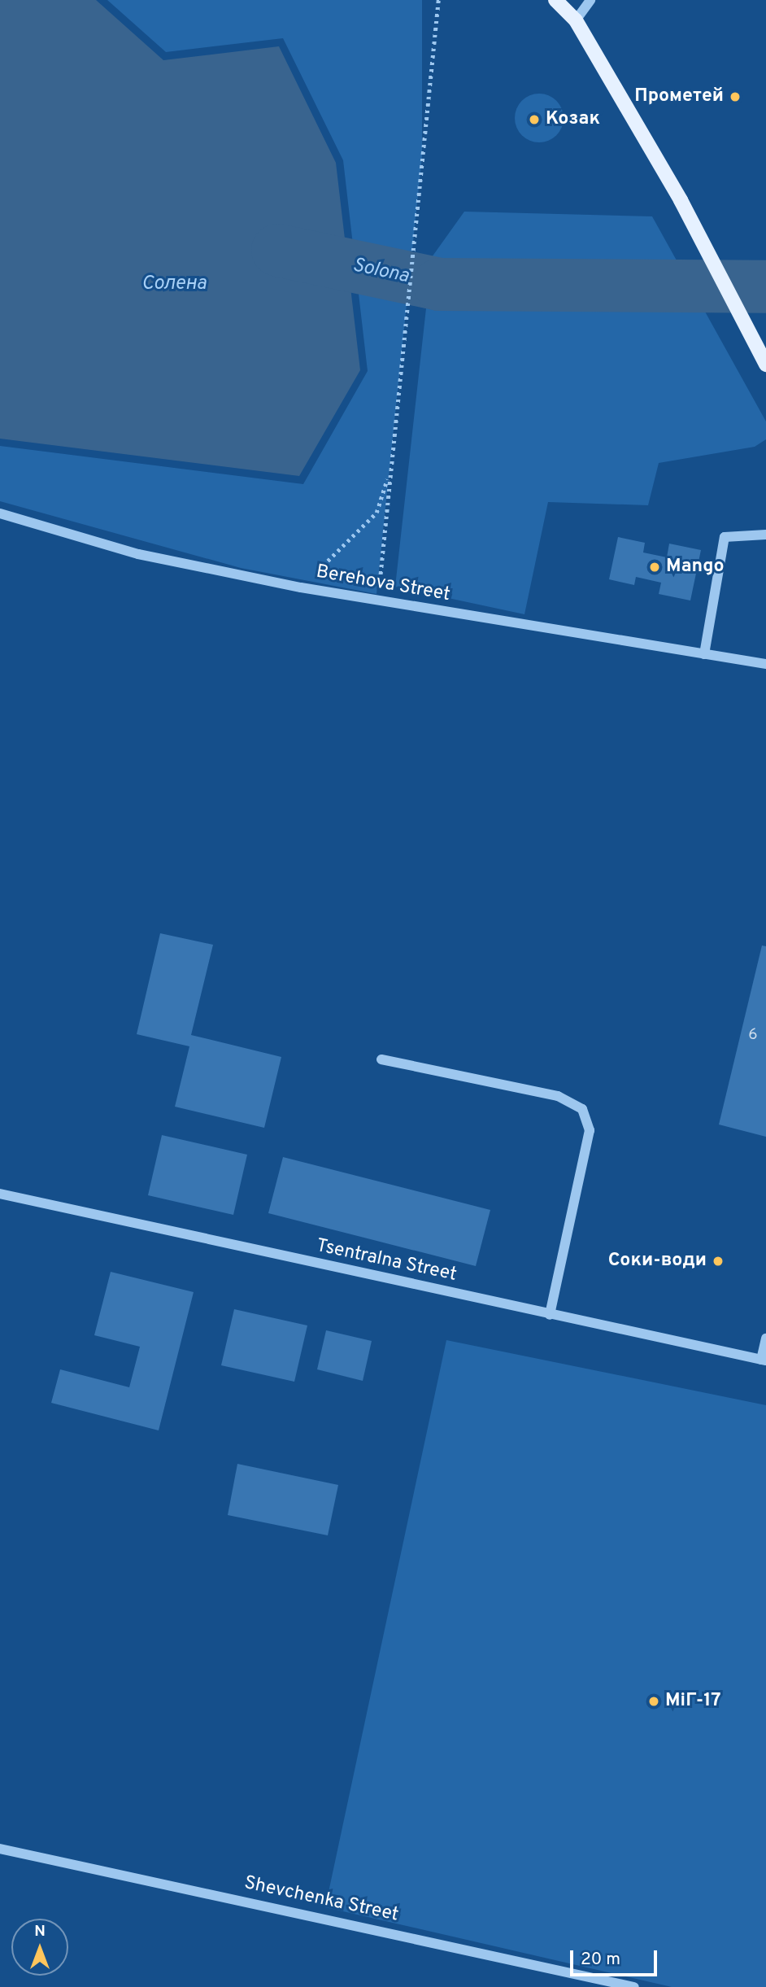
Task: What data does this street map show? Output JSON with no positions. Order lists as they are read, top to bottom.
{
  "streets": {
    "street": ["Berehova Street", "Tsentralna Street", "Shevchenka Street"]
  },
  "water": ["Solona", "Солена"],
  "places": [
    "Прометей",
    "Козак",
    "Mango",
    "Соки-води",
    "МіГ-17"
  ],
  "house_numbers": ["6"],
  "scale_bar": "20 m",
  "north": "top"
}
